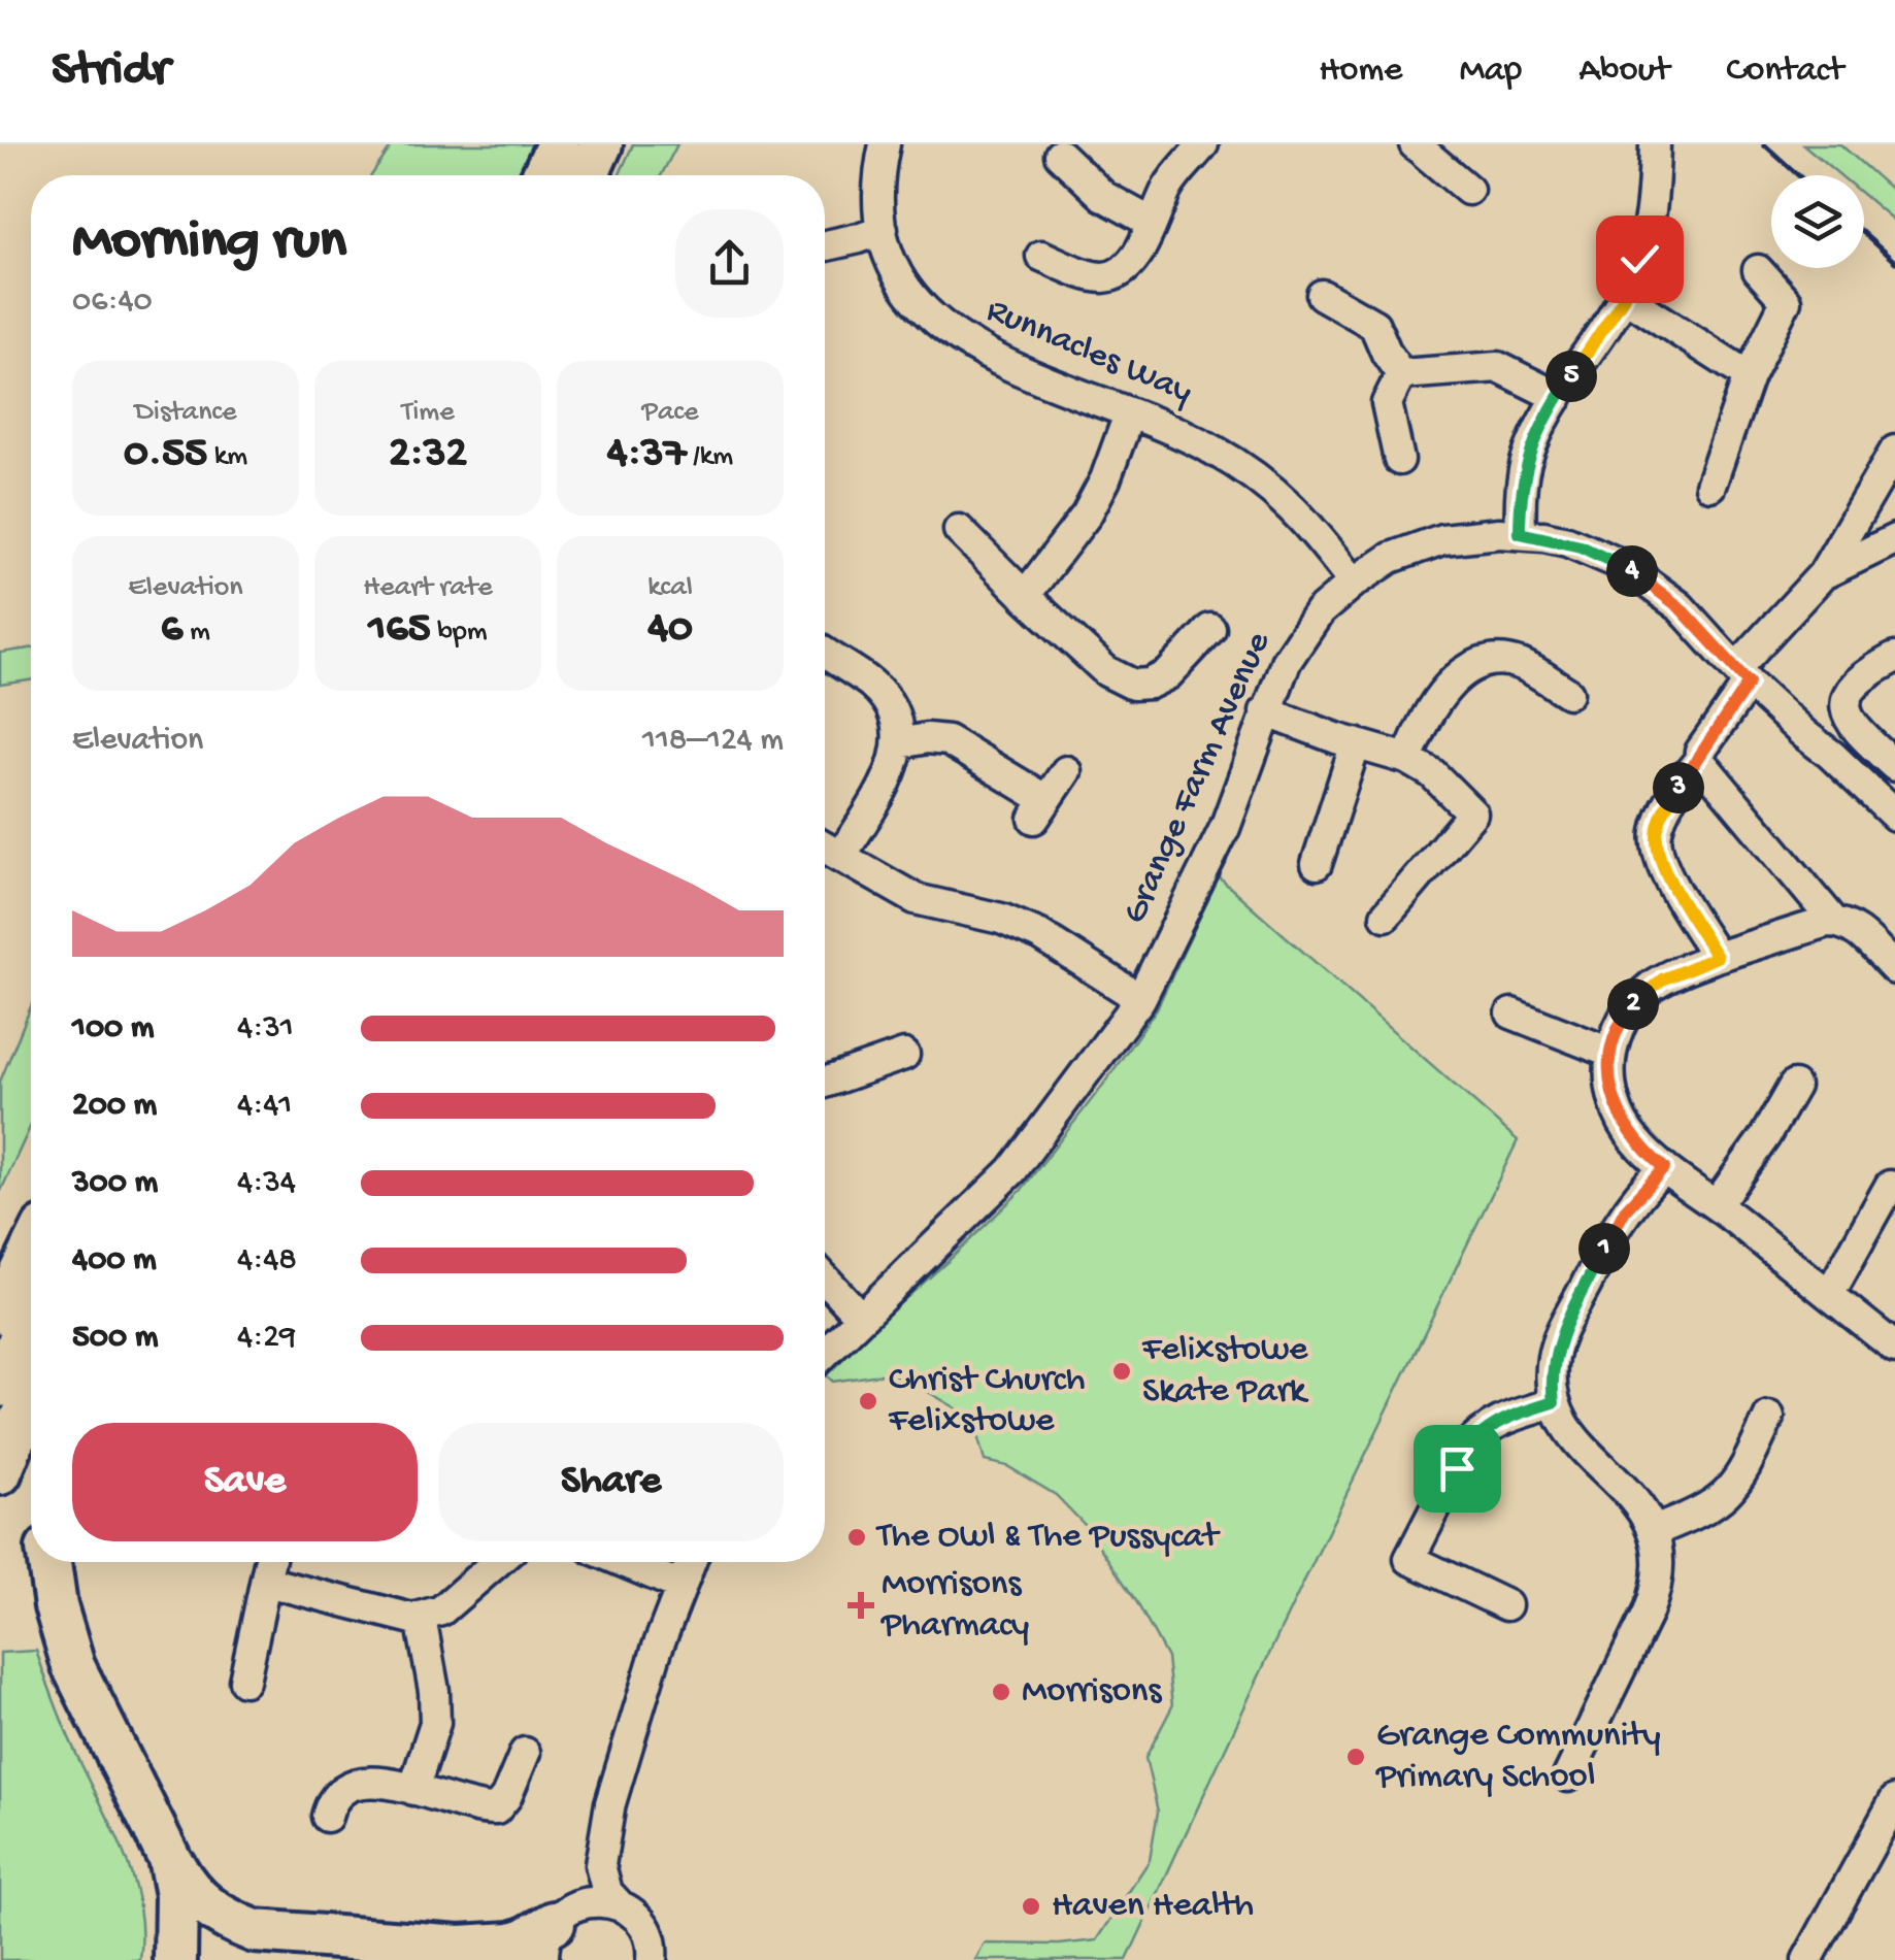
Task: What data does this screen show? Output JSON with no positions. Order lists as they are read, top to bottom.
{
  "streets": {
    "street": ["Runnacles Way", "Grange Farm Avenue"]
  },
  "crossings": [
    ["Runnacles Way", "Grange Farm Avenue"]
  ],
  "places": {
    "other": [
      "Felixstowe Skate Park",
      "Christ Church Felixstowe",
      "The Owl & The Pussycat",
      "Morrisons",
      "Grange Community Primary School",
      "Haven Health"
    ],
    "health": ["Morrisons Pharmacy"]
  },
  "page": {
    "header": "Stridr",
    "nav": [
      "Home",
      "Map",
      "About",
      "Contact"
    ],
    "heading": ["Morning run", "06:40"],
    "pins": [
      "5",
      "4",
      "3",
      "2",
      "1"
    ],
    "stats": [
      ["Distance", "0.55 km"],
      ["Time", "2:32"],
      ["Pace", "4:37 /km"],
      ["Elevation", "6 m"],
      ["Heart rate", "165 bpm"],
      ["kcal", "40"]
    ],
    "chart": ["Elevation", "118–124 m"],
    "list": [
      {
        "name": "100 m",
        "note": "4:31"
      },
      {
        "name": "200 m",
        "note": "4:41"
      },
      {
        "name": "300 m",
        "note": "4:34"
      },
      {
        "name": "400 m",
        "note": "4:48"
      },
      {
        "name": "500 m",
        "note": "4:29"
      }
    ],
    "buttons": ["Save", "Share"]
  }
}
